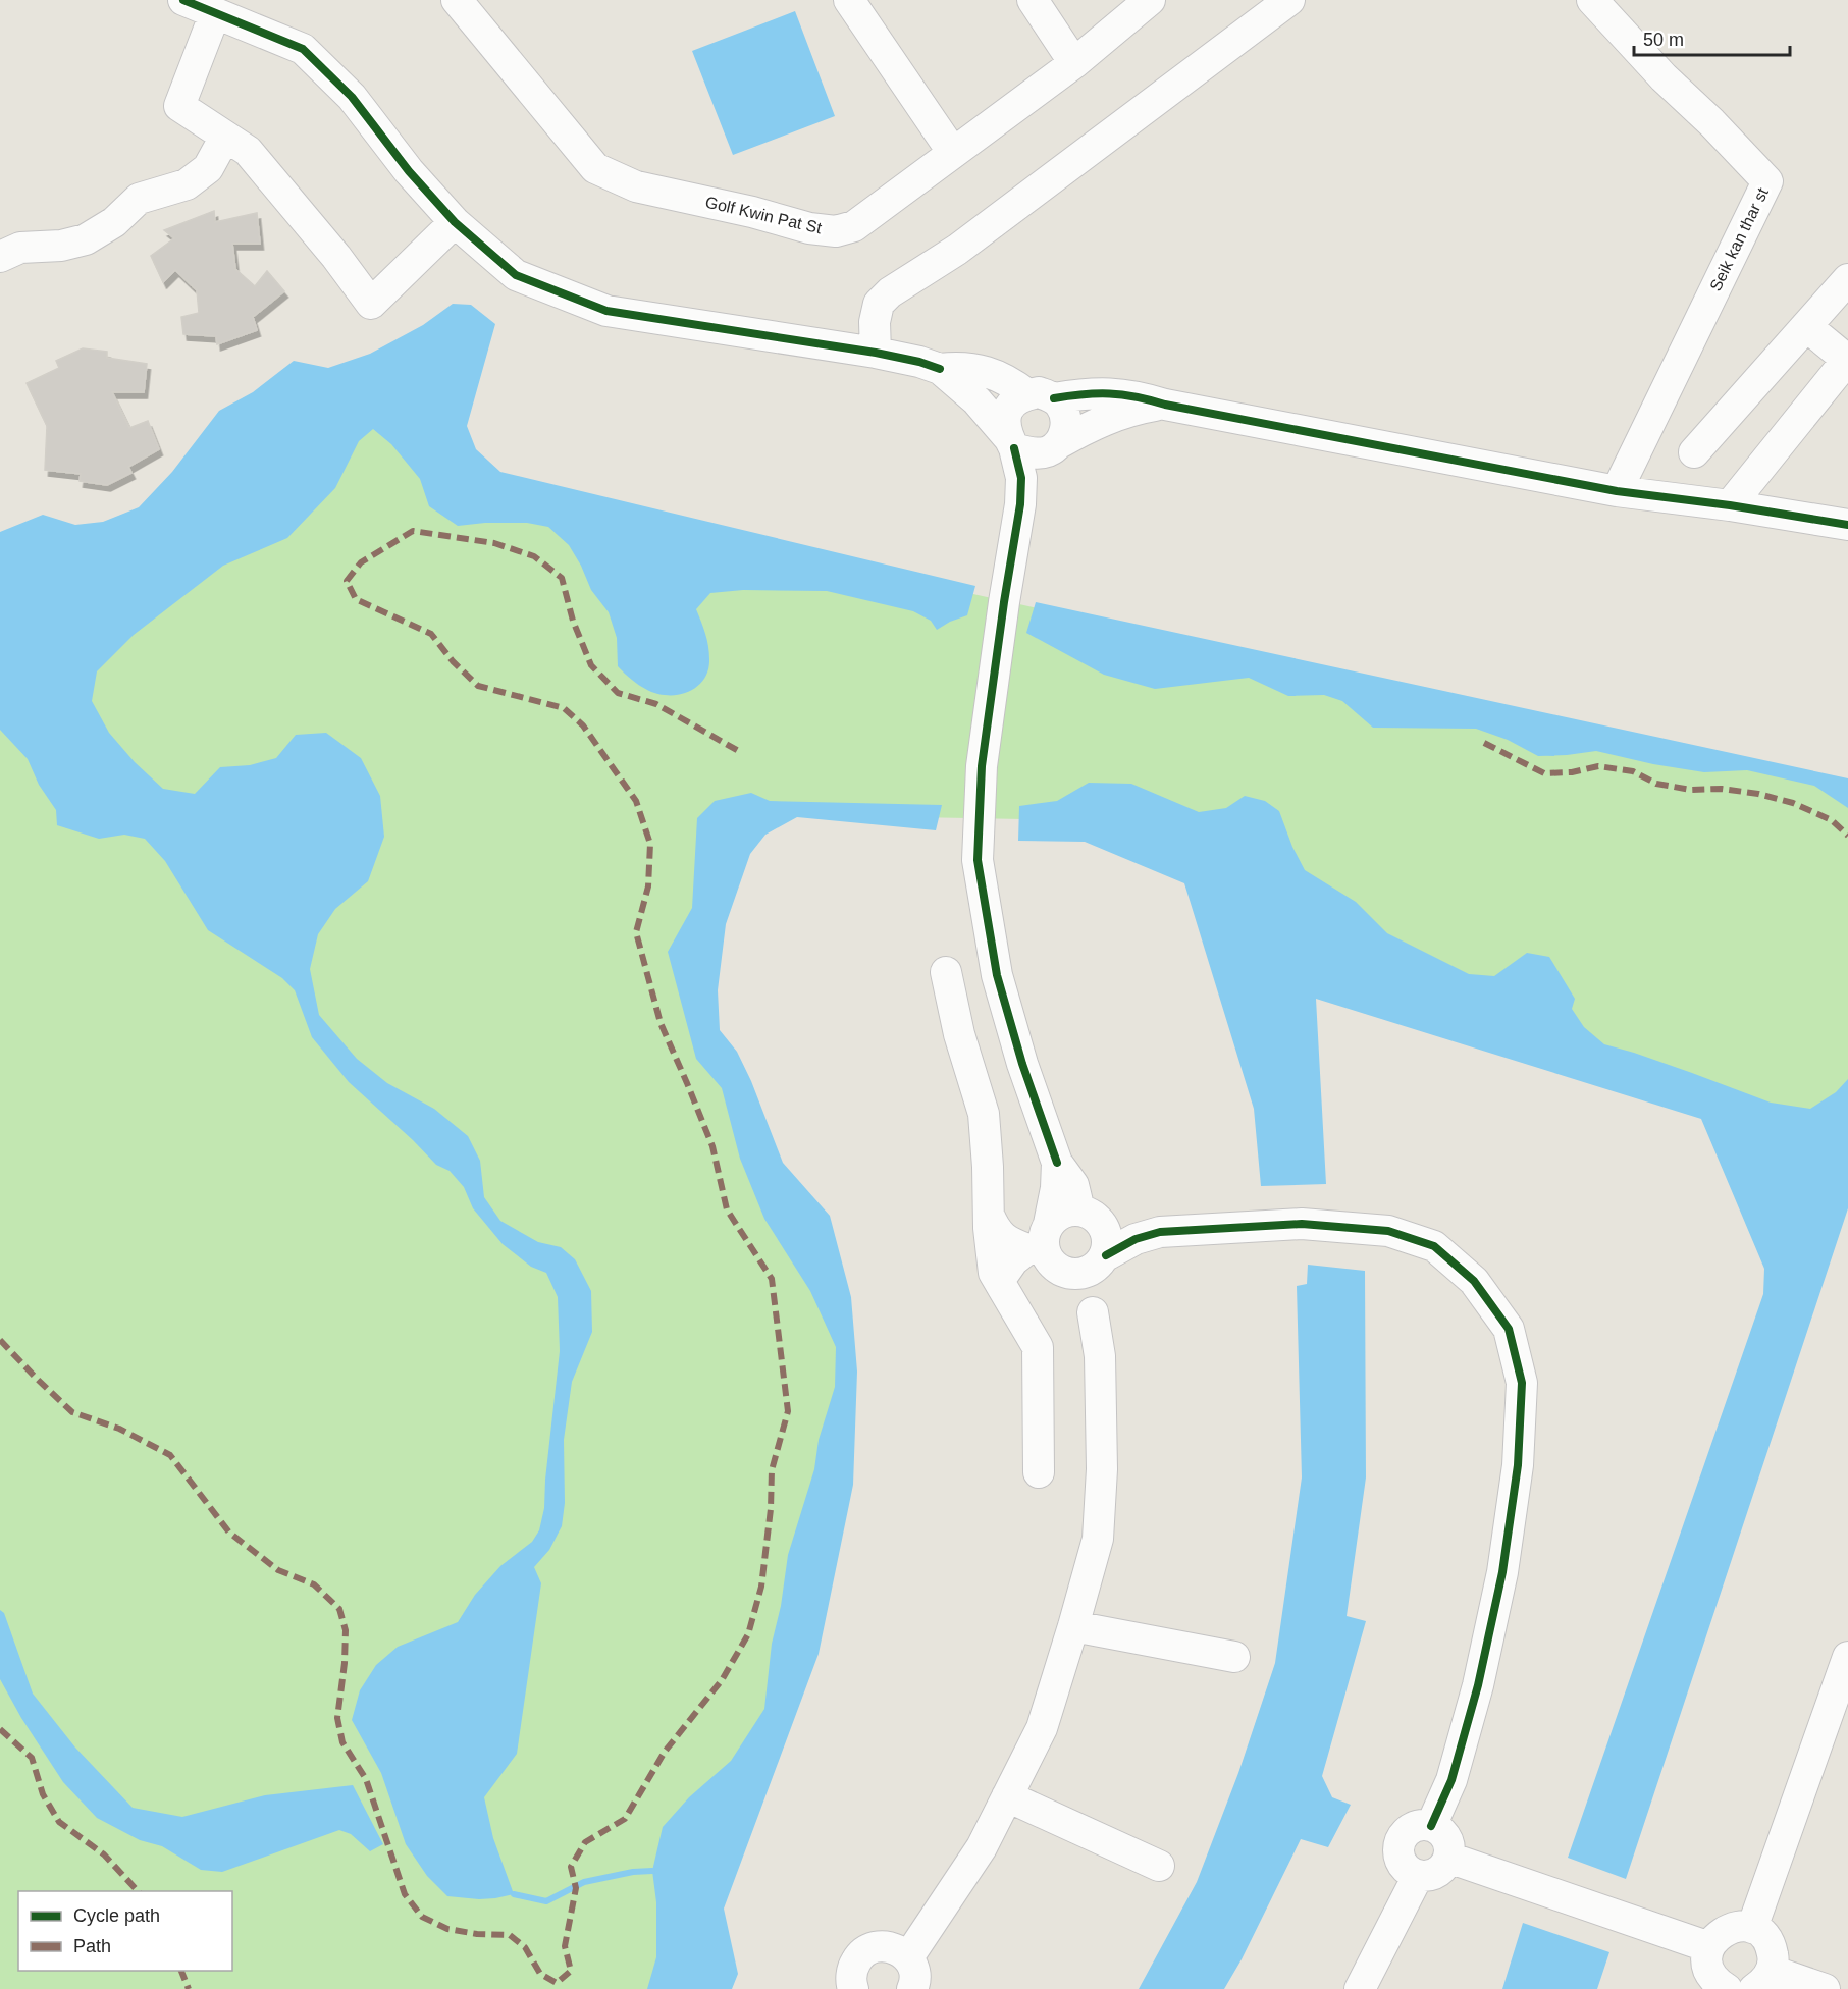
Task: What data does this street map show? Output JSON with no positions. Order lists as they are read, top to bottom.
{
  "streets": {
    "street": ["Golf Kwin Pat St", "Seik kan thar st"]
  },
  "legend": ["Cycle path", "Path"],
  "scale_bar": "50 m"
}
